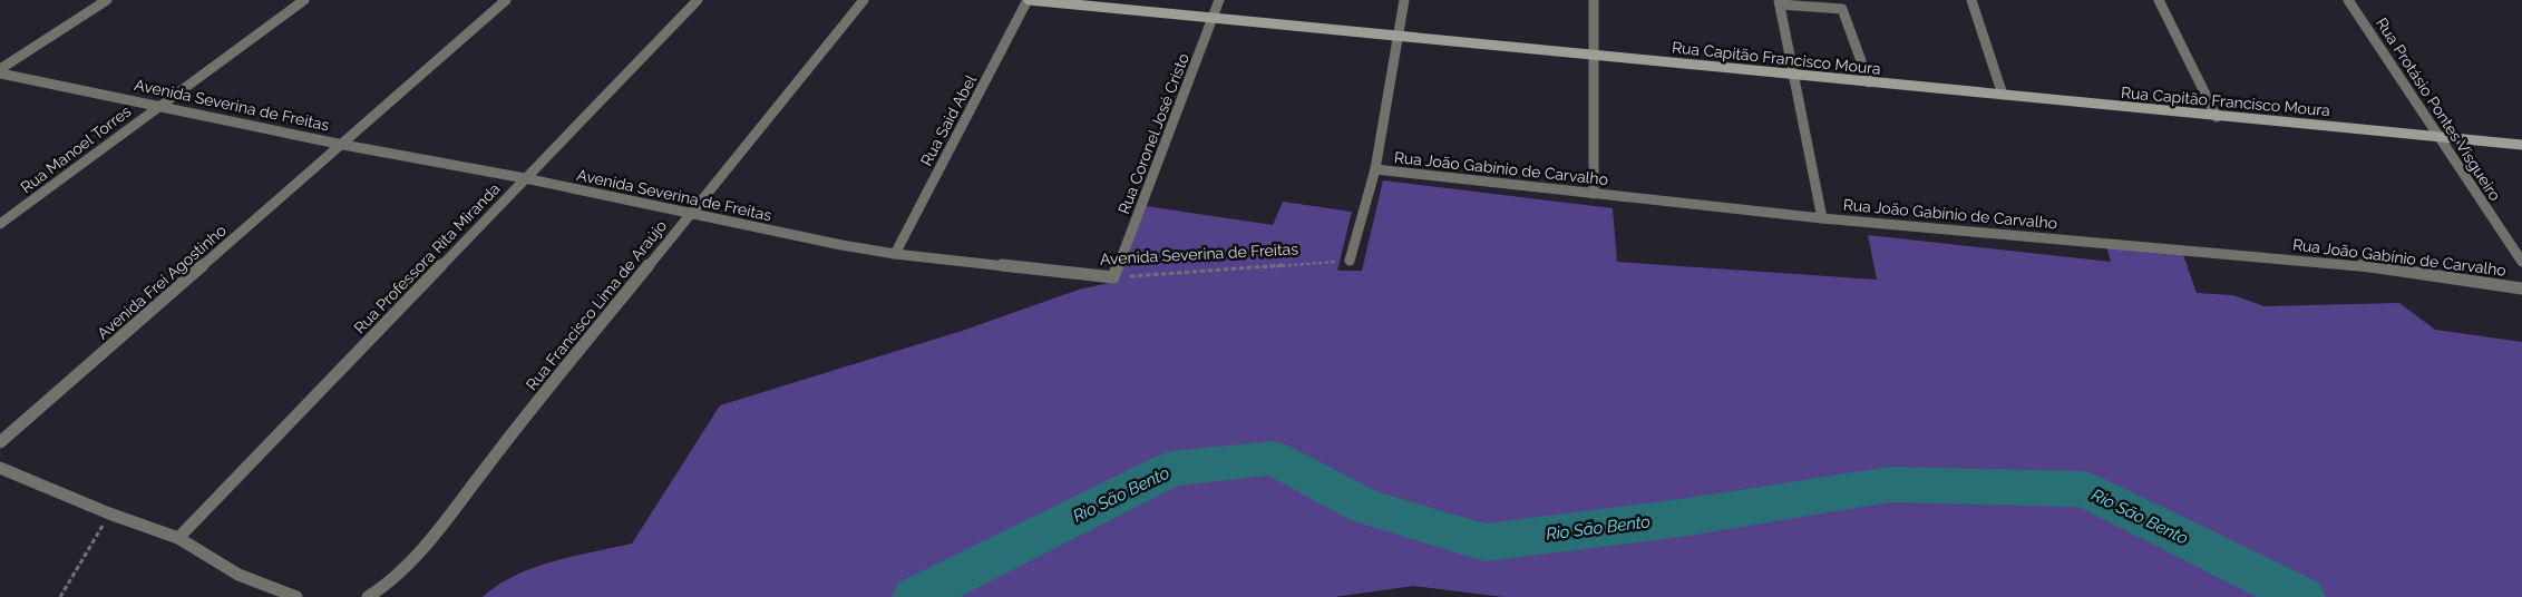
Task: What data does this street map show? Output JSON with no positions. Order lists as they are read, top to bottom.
{
  "streets": {
    "main road": ["Rua Capitão Francisco Moura"],
    "street": [
      "Avenida Severina de Freitas",
      "Rua Protásio Pontes Visgueiro",
      "Rua Said Abel",
      "Rua Coronel José Cristo",
      "Rua Manoel Torres",
      "Rua João Gabínio de Carvalho",
      "Rua Professora Rita Miranda",
      "Avenida Frei Agostinho",
      "Rua Francisco Lima de Araújo"
    ]
  },
  "crossings": [
    ["Rua Capitão Francisco Moura", "Rua Protásio Pontes Visgueiro"],
    ["Rua Capitão Francisco Moura", "Rua Said Abel"],
    ["Rua Capitão Francisco Moura", "Rua Coronel José Cristo"],
    ["Avenida Severina de Freitas", "Rua Said Abel"],
    ["Avenida Severina de Freitas", "Rua Coronel José Cristo"],
    ["Avenida Severina de Freitas", "Rua Manoel Torres"],
    ["Avenida Severina de Freitas", "Rua Professora Rita Miranda"],
    ["Avenida Severina de Freitas", "Avenida Frei Agostinho"],
    ["Avenida Severina de Freitas", "Rua Francisco Lima de Araújo"]
  ],
  "water": ["Rio São Bento"]
}
